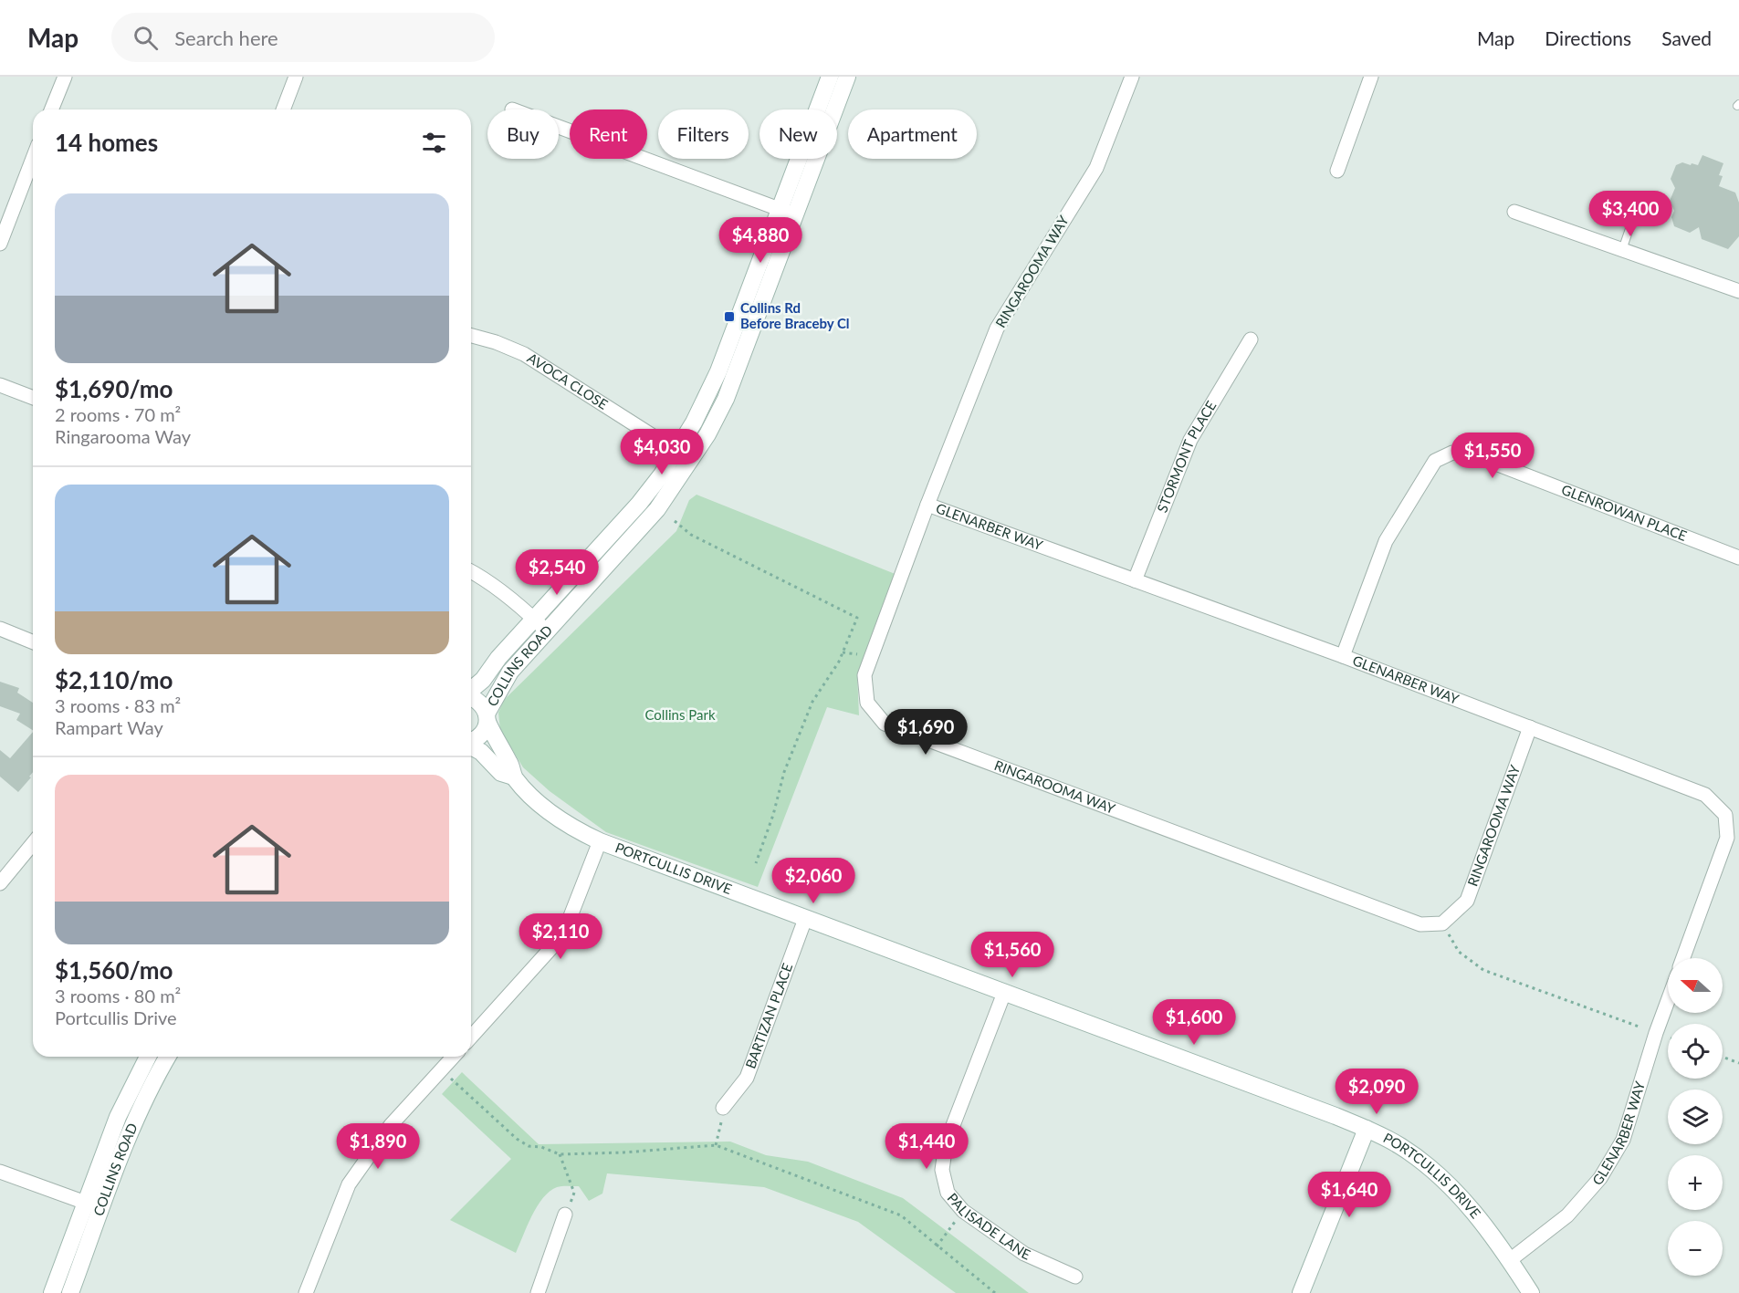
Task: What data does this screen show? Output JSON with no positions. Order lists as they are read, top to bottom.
{
  "streets": {
    "main road": ["COLLINS ROAD", "PORTCULLIS DRIVE"],
    "street": [
      "RINGAROOMA WAY",
      "AVOCA CLOSE",
      "STORMONT PLACE",
      "GLENROWAN PLACE",
      "GLENARBER WAY",
      "BARTIZAN PLACE",
      "PALISADE LANE"
    ]
  },
  "crossings": [
    ["RINGAROOMA WAY", "GLENARBER WAY"],
    ["AVOCA CLOSE", "COLLINS ROAD"],
    ["STORMONT PLACE", "GLENARBER WAY"],
    ["GLENROWAN PLACE", "GLENARBER WAY"],
    ["GLENARBER WAY", "PORTCULLIS DRIVE"],
    ["COLLINS ROAD", "PORTCULLIS DRIVE"],
    ["PORTCULLIS DRIVE", "BARTIZAN PLACE"],
    ["PORTCULLIS DRIVE", "PALISADE LANE"]
  ],
  "parks": ["Collins Park"],
  "places": {
    "transit": ["Collins Rd Before Braceby Cl"]
  },
  "north": "left",
  "page": {
    "header": "Map",
    "search": "Search here",
    "nav": ["Map", "Directions", "Saved"],
    "chip": [
      "Buy",
      "Rent",
      "Filters",
      "New",
      "Apartment"
    ],
    "heading": "14 homes",
    "list": [
      {
        "name": "$1,690/mo",
        "note": "2 rooms · 70 m² · Ringarooma Way"
      },
      {
        "name": "$2,110/mo",
        "note": "3 rooms · 83 m² · Rampart Way"
      },
      {
        "name": "$1,560/mo",
        "note": "3 rooms · 80 m² · Portcullis Drive"
      }
    ],
    "price": [
      "$3,400",
      "$4,880",
      "$4,030",
      "$1,550",
      "$2,540",
      "$1,690",
      "$2,060",
      "$2,110",
      "$1,560",
      "$1,600",
      "$2,090",
      "$1,890",
      "$1,440",
      "$1,640"
    ],
    "map_buttons": ["+", "−"]
  }
}
